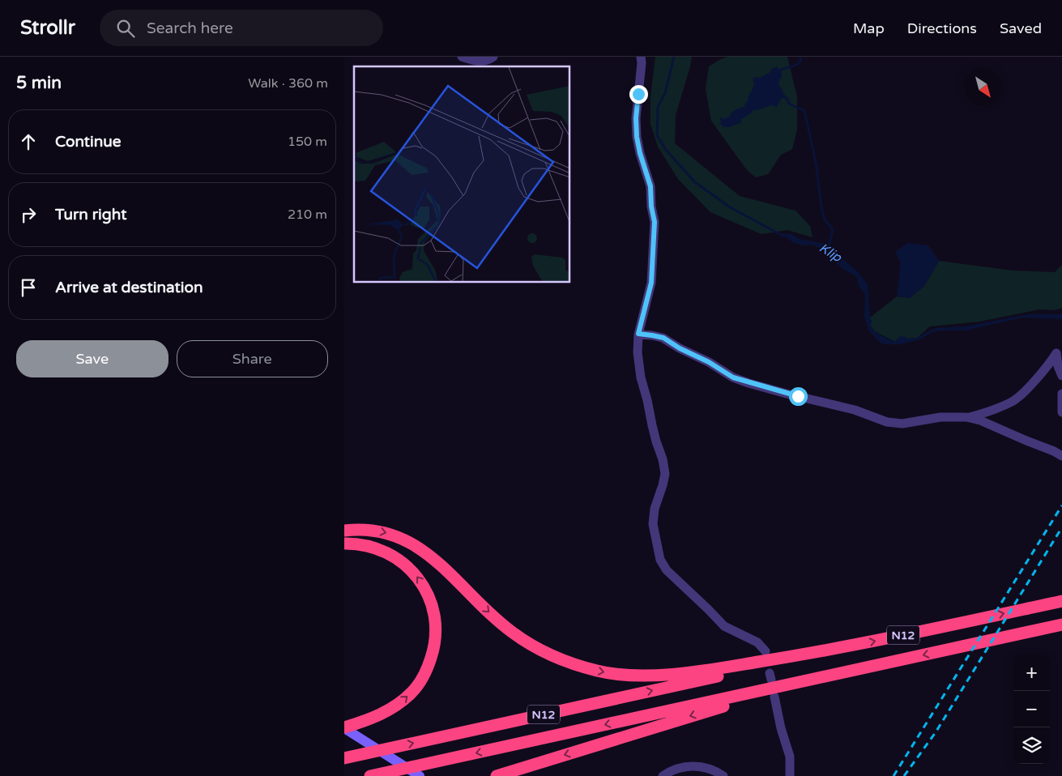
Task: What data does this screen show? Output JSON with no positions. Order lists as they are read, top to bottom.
{
  "streets": {
    "highway": ["N12"]
  },
  "water": ["Klip"],
  "north": "bottom right",
  "page": {
    "header": "Strollr",
    "search": "Search here",
    "nav": ["Map", "Directions", "Saved"],
    "heading": ["5 min", "Walk · 360 m"],
    "list": [
      ["Continue", "150 m"],
      ["Turn right", "210 m"],
      "Arrive at destination"
    ],
    "buttons": ["Save", "Share"],
    "map_buttons": ["+", "−"]
  }
}
